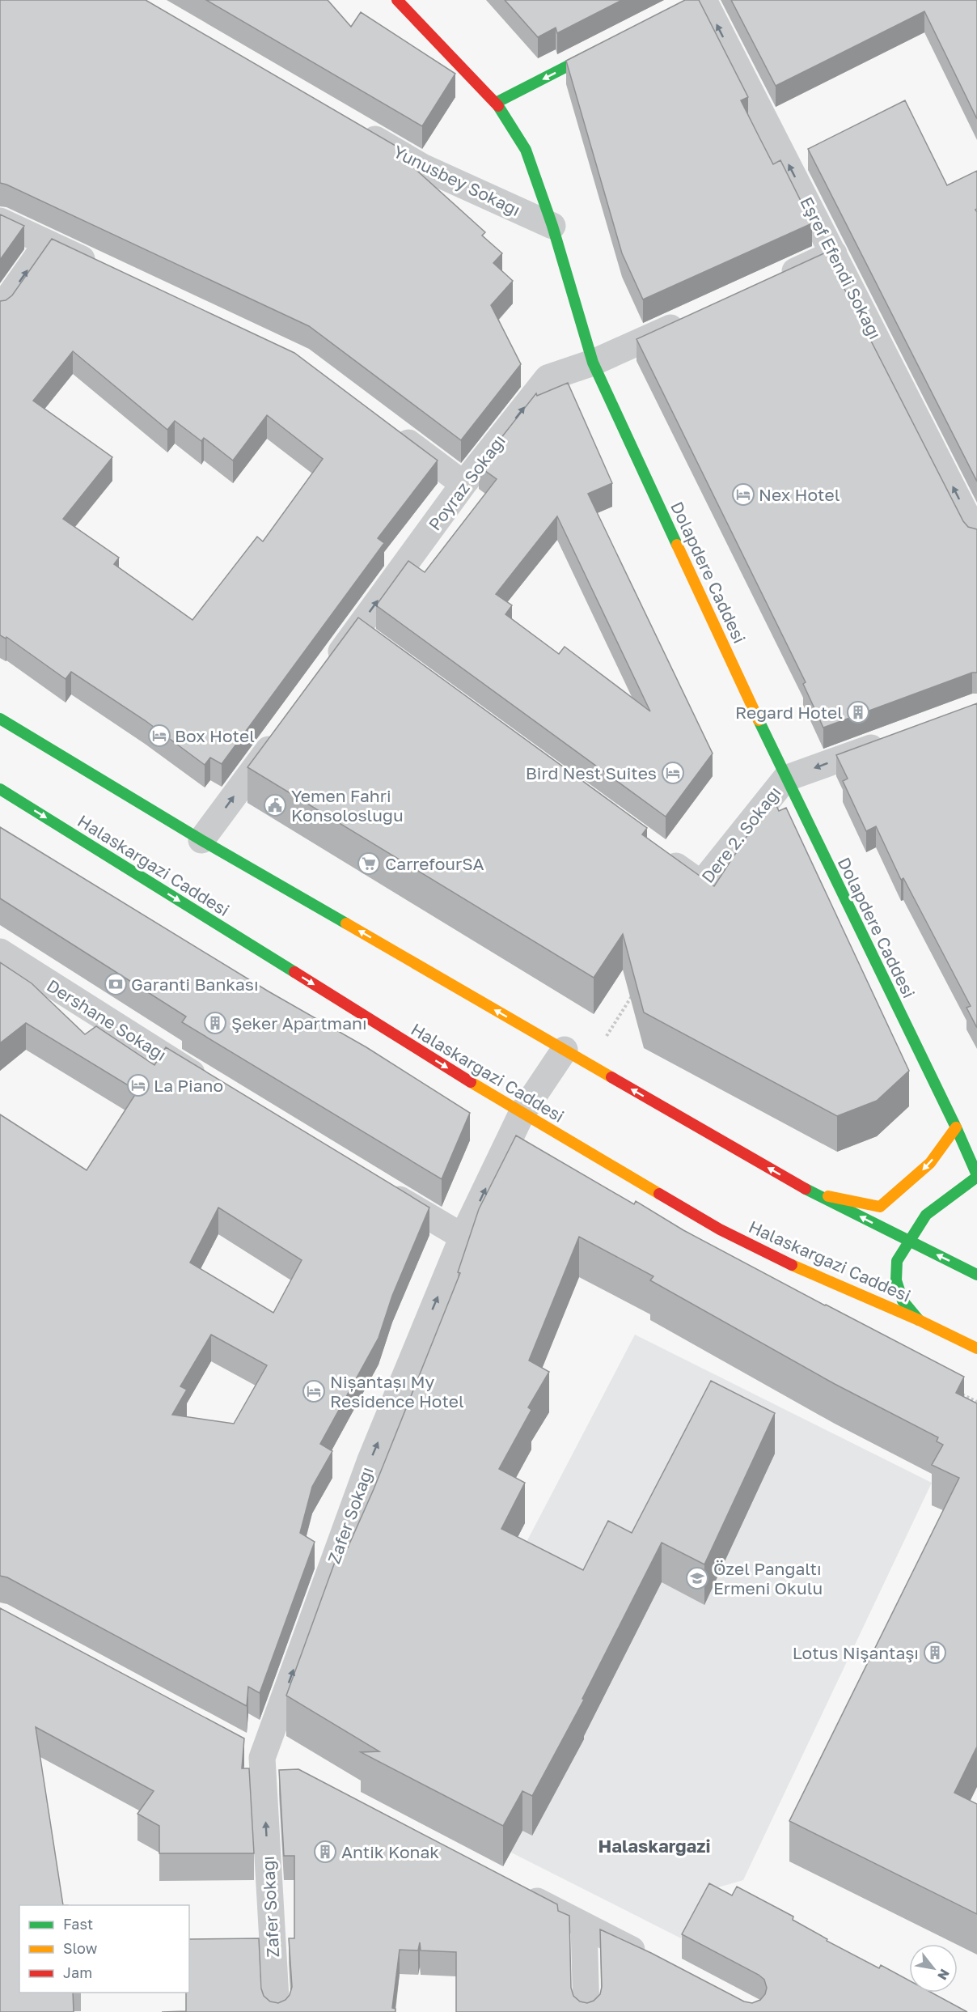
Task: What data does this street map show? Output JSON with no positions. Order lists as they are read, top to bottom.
{
  "streets": {
    "main road": ["Dolapdere Caddesi", "Halaskargazi Caddesi"],
    "street": [
      "Yunusbey Sokağı",
      "Eşref Efendi Sokağı",
      "Poyraz Sokağı",
      "Dere 2. Sokağı",
      "Dershane Sokağı",
      "Zafer Sokağı"
    ]
  },
  "crossings": [
    ["Yunusbey Sokağı", "Dolapdere Caddesi"],
    ["Poyraz Sokağı", "Dolapdere Caddesi"],
    ["Dolapdere Caddesi", "Dere 2. Sokağı"],
    ["Halaskargazi Caddesi", "Zafer Sokağı"]
  ],
  "one_way": [
    "Eşref Efendi Sokağı",
    "Poyraz Sokağı",
    "Dere 2. Sokağı",
    "Zafer Sokağı"
  ],
  "districts": ["Halaskargazi"],
  "places": {
    "hotel": [
      "Nex Hotel",
      "Box Hotel",
      "Bird Nest Suites",
      "La Piano",
      "Nișantașı My Residence Hotel"
    ],
    "building": [
      "Regard Hotel",
      "Şeker Apartmanı",
      "Lotus Nişantaşı",
      "Antik Konak"
    ],
    "public building": ["Yemen Fahri Konsolosluğu"],
    "supermarket": ["CarrefourSA"],
    "bank": ["Garanti Bankası"],
    "school or university": ["Özel Pangaltı Ermeni Okulu"]
  },
  "legend": ["Fast", "Slow", "Jam"],
  "north": "bottom right"
}
